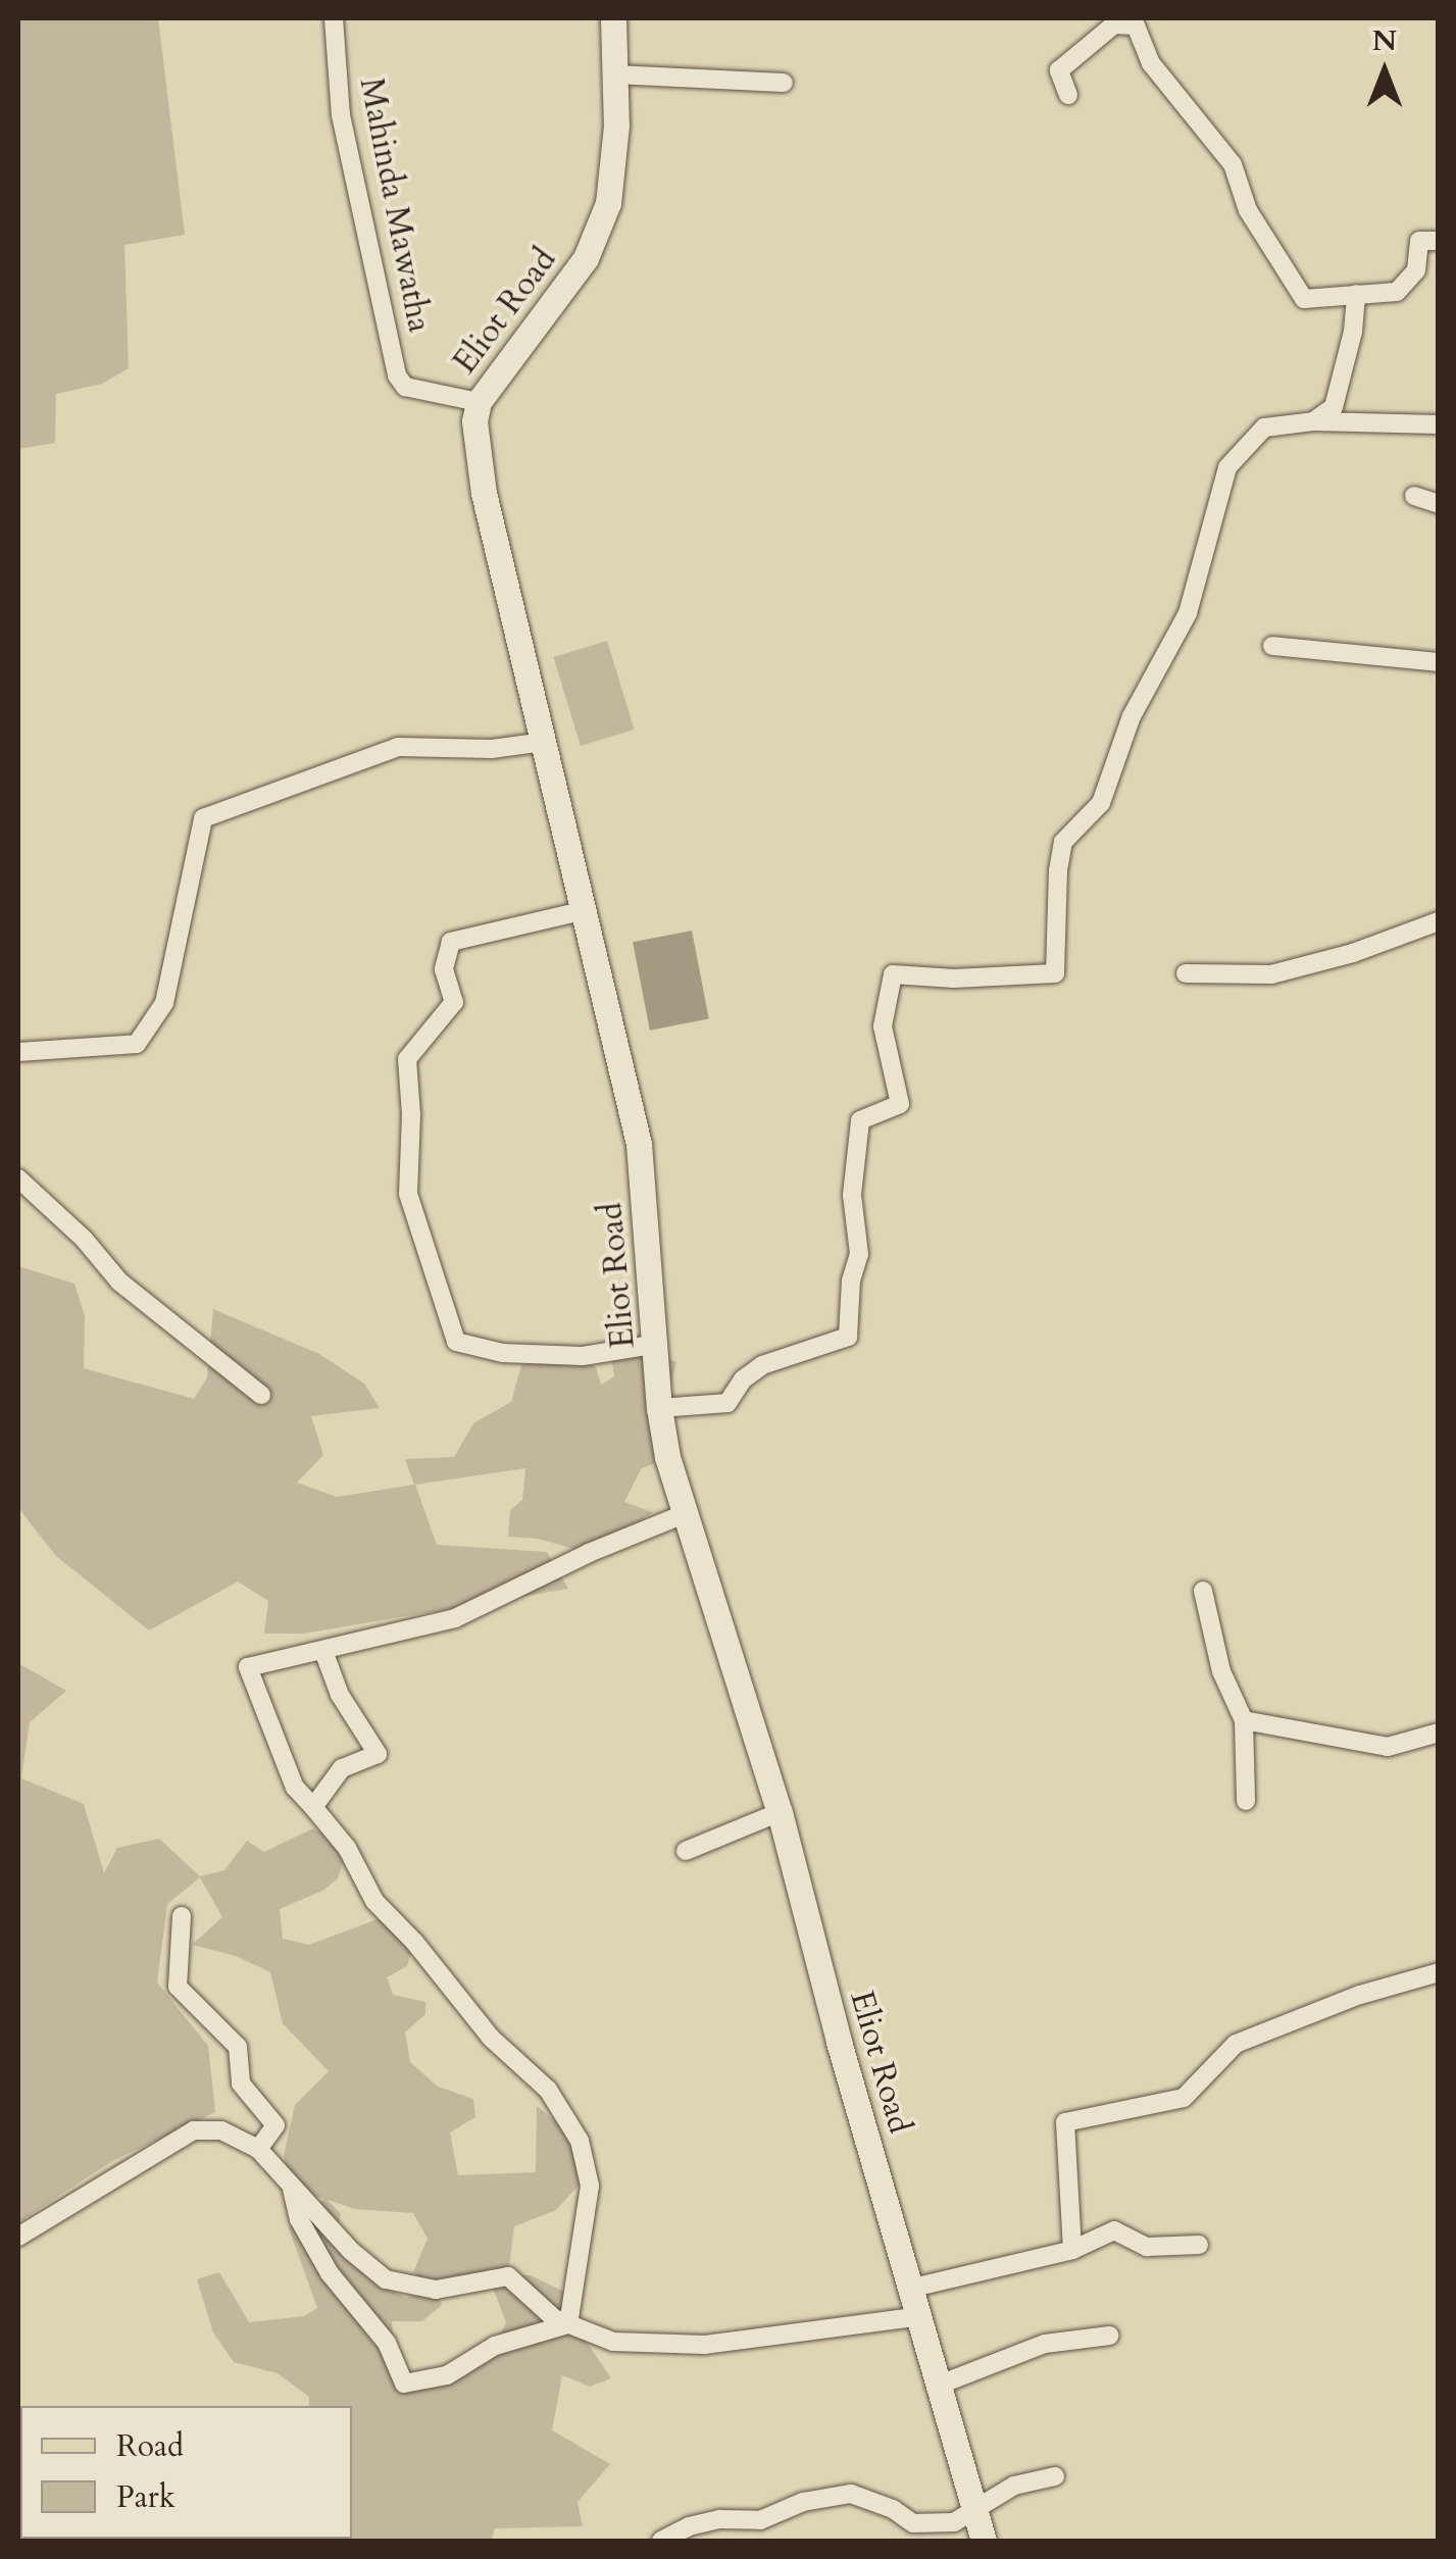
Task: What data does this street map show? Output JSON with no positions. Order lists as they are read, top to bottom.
{
  "streets": {
    "street": ["Mahinda Mawatha", "Eliot Road"]
  },
  "crossings": [
    ["Mahinda Mawatha", "Eliot Road"]
  ],
  "legend": ["Road", "Park"],
  "north": "top"
}
